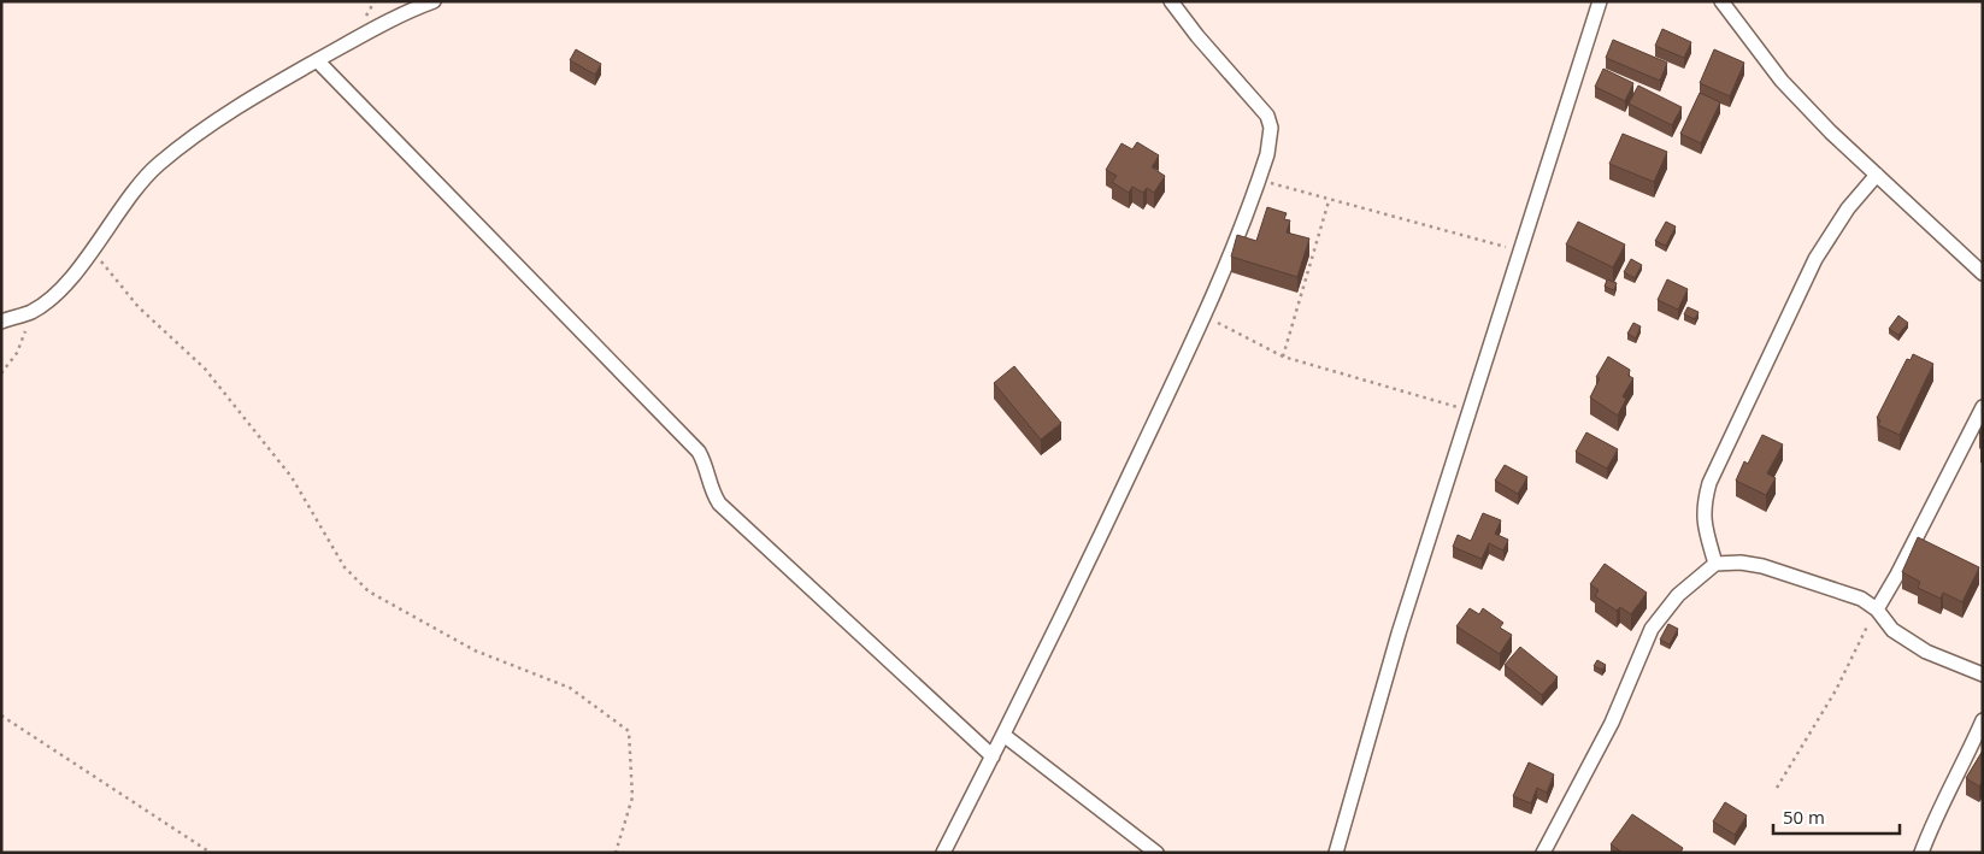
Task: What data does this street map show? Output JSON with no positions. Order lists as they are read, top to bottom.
{
  "scale_bar": "50 m"
}
